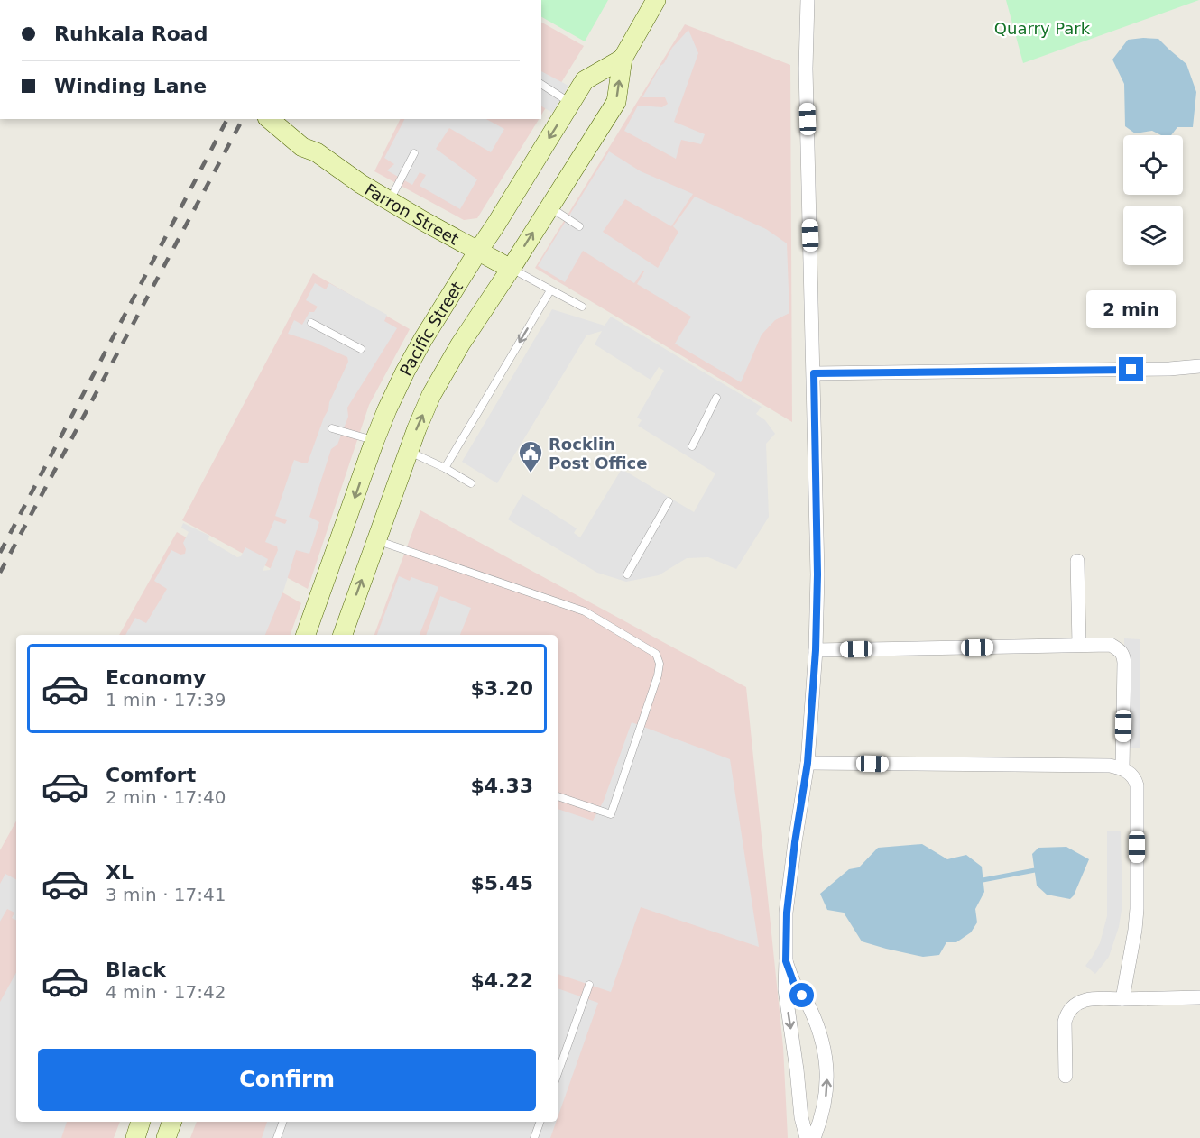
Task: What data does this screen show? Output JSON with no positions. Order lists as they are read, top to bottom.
{
  "streets": {
    "main road": ["Farron Street", "Pacific Street"]
  },
  "crossings": [
    ["Farron Street", "Pacific Street"]
  ],
  "parks": ["Quarry Park"],
  "places": {
    "public building": ["Rocklin Post Office"]
  },
  "page": {
    "banner": ["Ruhkala Road", "Winding Lane"],
    "bubble": "2 min",
    "list": [
      {
        "name": "Economy",
        "note": "1 min · 17:39",
        "value": "$3.20"
      },
      {
        "name": "Comfort",
        "note": "2 min · 17:40",
        "value": "$4.33"
      },
      {
        "name": "XL",
        "note": "3 min · 17:41",
        "value": "$5.45"
      },
      {
        "name": "Black",
        "note": "4 min · 17:42",
        "value": "$4.22"
      }
    ],
    "buttons": "Confirm"
  }
}
